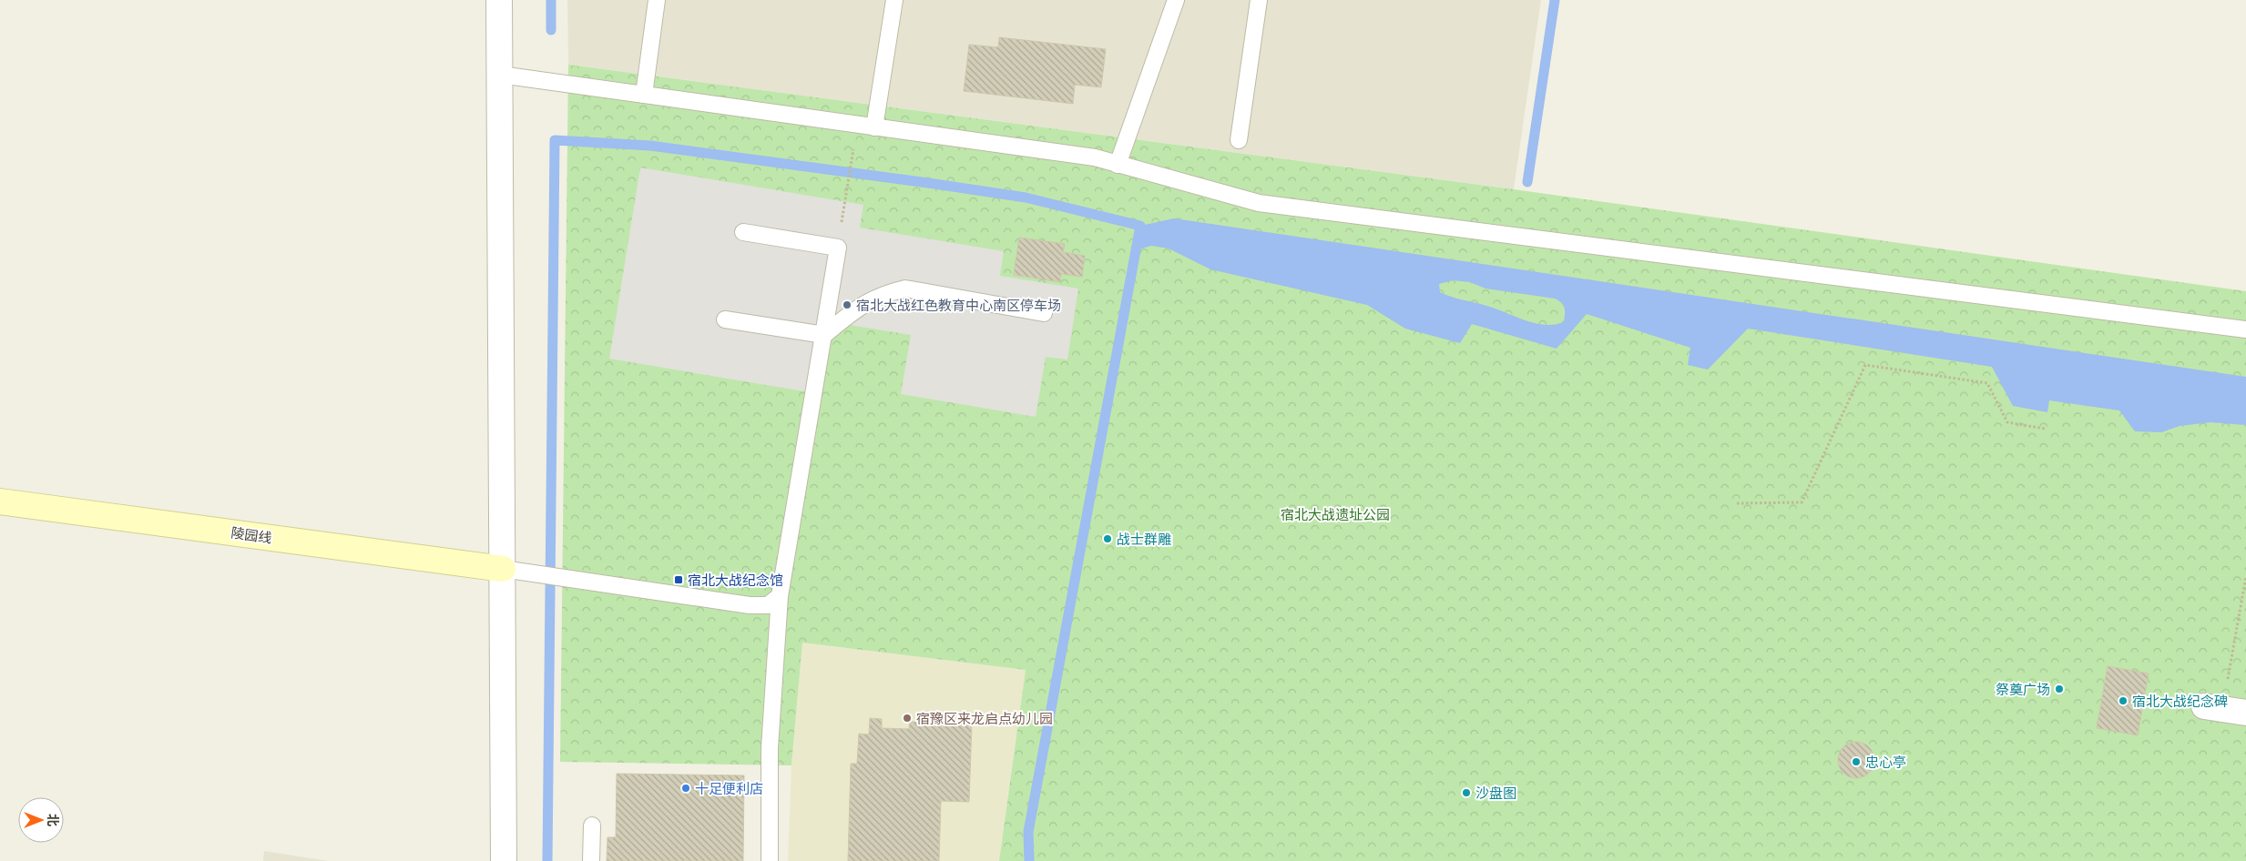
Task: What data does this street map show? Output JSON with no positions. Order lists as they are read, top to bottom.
{
  "streets": {
    "street": ["陵园线"]
  },
  "parks": ["宿北大战遗址公园"],
  "places": {
    "other": [
      "宿北大战红色教育中心南区停车场",
      "战士群雕",
      "祭奠广场",
      "宿北大战纪念碑",
      "宿豫区来龙启点幼儿园",
      "忠心亭",
      "十足便利店",
      "沙盘图"
    ],
    "transit": ["宿北大战纪念馆"]
  },
  "north": "right"
}
